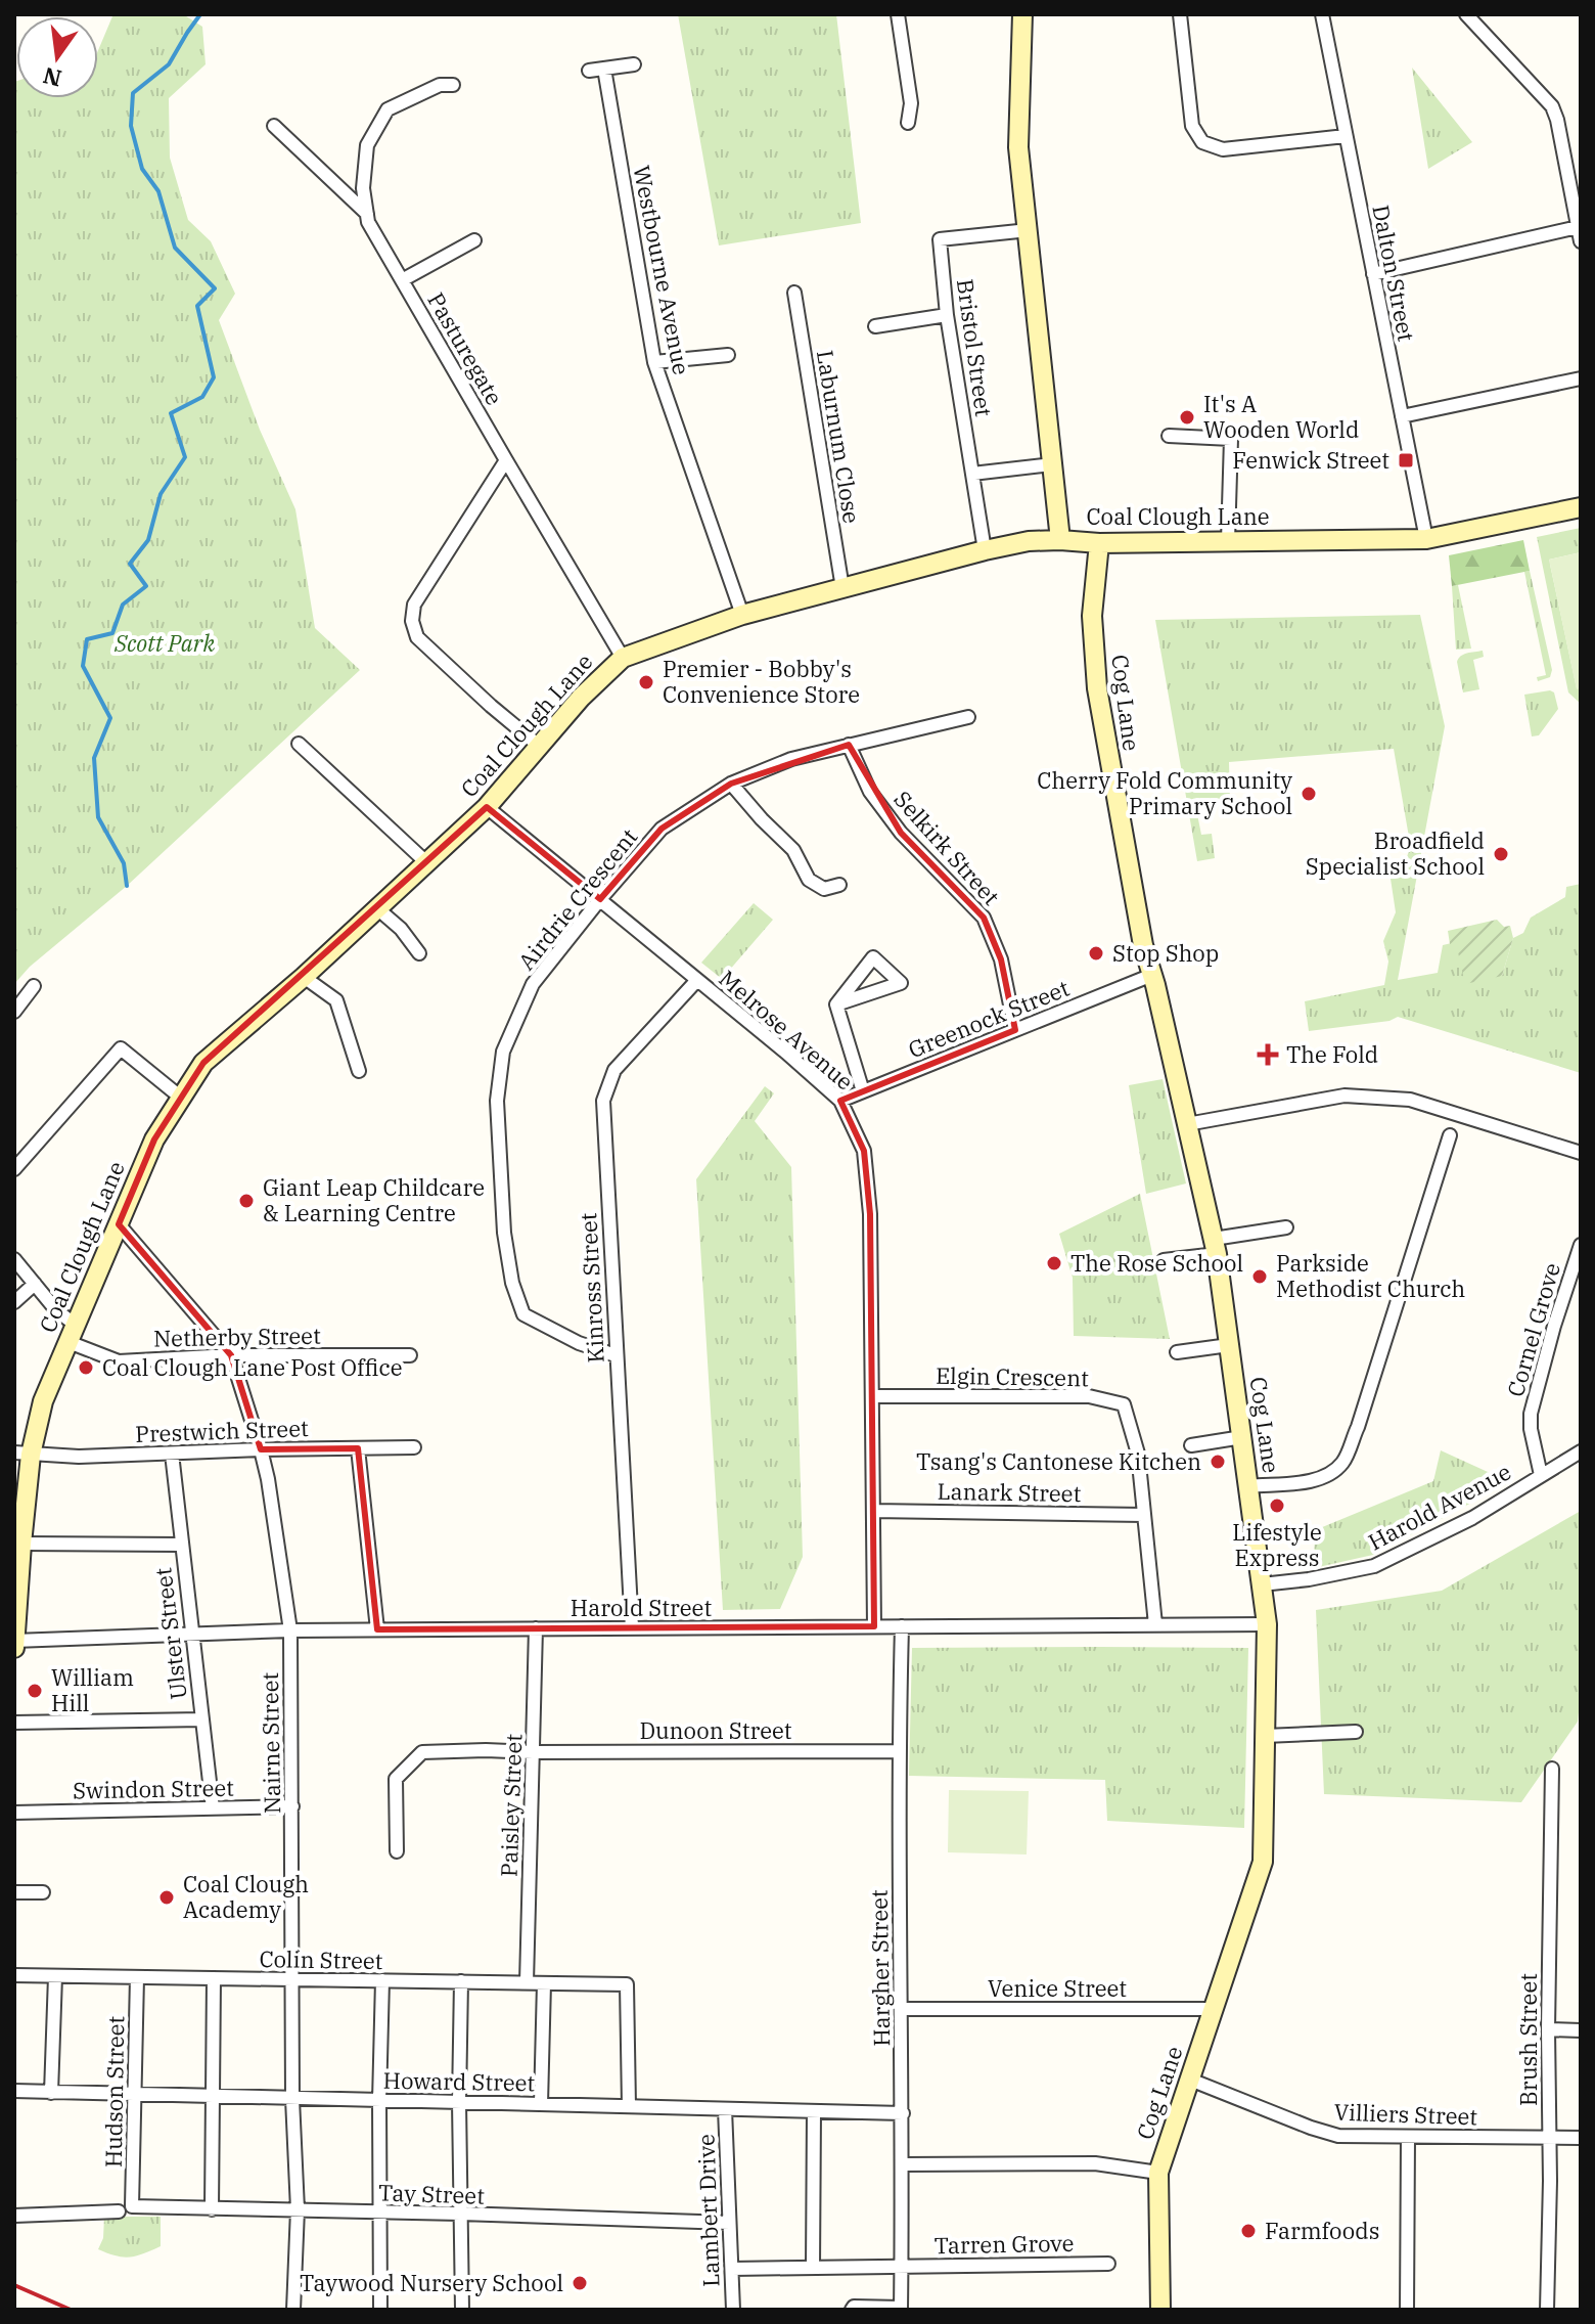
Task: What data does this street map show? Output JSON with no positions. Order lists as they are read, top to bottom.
{
  "streets": {
    "street": [
      "Westbourne Avenue",
      "Dalton Street",
      "Bristol Street",
      "Pasturegate",
      "Laburnum Close",
      "Coal Clough Lane",
      "Cog Lane",
      "Selkirk Street",
      "Airdrie Crescent",
      "Greenock Street",
      "Melrose Avenue",
      "Kinross Street",
      "Cornel Grove",
      "Netherby Street",
      "Elgin Crescent",
      "Prestwich Street",
      "Lanark Street",
      "Harold Avenue",
      "Harold Street",
      "Ulster Street",
      "Dunoon Street",
      "Nairne Street",
      "Swindon Street",
      "Paisley Street",
      "Colin Street",
      "Hargher Street",
      "Venice Street",
      "Brush Street",
      "Howard Street",
      "Hudson Street",
      "Villiers Street",
      "Tay Street",
      "Lambert Drive",
      "Tarren Grove"
    ]
  },
  "crossings": [
    ["Westbourne Avenue", "Coal Clough Lane"],
    ["Dalton Street", "Coal Clough Lane"],
    ["Bristol Street", "Coal Clough Lane"],
    ["Pasturegate", "Coal Clough Lane"],
    ["Laburnum Close", "Coal Clough Lane"],
    ["Coal Clough Lane", "Cog Lane"],
    ["Coal Clough Lane", "Melrose Avenue"],
    ["Coal Clough Lane", "Netherby Street"],
    ["Coal Clough Lane", "Prestwich Street"],
    ["Coal Clough Lane", "Harold Street"],
    ["Coal Clough Lane", "Nairne Street"],
    ["Cog Lane", "Greenock Street"],
    ["Cog Lane", "Harold Avenue"],
    ["Cog Lane", "Harold Street"],
    ["Cog Lane", "Venice Street"],
    ["Cog Lane", "Villiers Street"],
    ["Selkirk Street", "Airdrie Crescent"],
    ["Selkirk Street", "Greenock Street"],
    ["Airdrie Crescent", "Melrose Avenue"],
    ["Airdrie Crescent", "Kinross Street"],
    ["Greenock Street", "Melrose Avenue"],
    ["Melrose Avenue", "Kinross Street"],
    ["Melrose Avenue", "Elgin Crescent"],
    ["Melrose Avenue", "Lanark Street"],
    ["Melrose Avenue", "Harold Street"],
    ["Kinross Street", "Harold Street"],
    ["Cornel Grove", "Harold Avenue"],
    ["Netherby Street", "Nairne Street"],
    ["Elgin Crescent", "Lanark Street"],
    ["Elgin Crescent", "Harold Street"],
    ["Prestwich Street", "Ulster Street"],
    ["Prestwich Street", "Nairne Street"],
    ["Harold Street", "Ulster Street"],
    ["Harold Street", "Nairne Street"],
    ["Harold Street", "Paisley Street"],
    ["Harold Street", "Hargher Street"],
    ["Ulster Street", "Swindon Street"],
    ["Dunoon Street", "Paisley Street"],
    ["Dunoon Street", "Hargher Street"],
    ["Nairne Street", "Swindon Street"],
    ["Nairne Street", "Colin Street"],
    ["Nairne Street", "Howard Street"],
    ["Nairne Street", "Tay Street"],
    ["Paisley Street", "Colin Street"],
    ["Colin Street", "Howard Street"],
    ["Colin Street", "Hudson Street"],
    ["Hargher Street", "Venice Street"],
    ["Hargher Street", "Howard Street"],
    ["Hargher Street", "Tarren Grove"],
    ["Brush Street", "Villiers Street"],
    ["Howard Street", "Hudson Street"],
    ["Howard Street", "Lambert Drive"],
    ["Hudson Street", "Tay Street"],
    ["Tay Street", "Lambert Drive"],
    ["Lambert Drive", "Tarren Grove"]
  ],
  "parks": ["Scott Park"],
  "places": {
    "other": [
      "It's A Wooden World",
      "Premier - Bobby's Convenience Store",
      "Cherry Fold Community Primary School",
      "Broadfield Specialist School",
      "Stop Shop",
      "Giant Leap Childcare & Learning Centre",
      "The Rose School",
      "Parkside Methodist Church",
      "Coal Clough Lane Post Office",
      "Tsang's Cantonese Kitchen",
      "Lifestyle Express",
      "William Hill",
      "Coal Clough Academy",
      "Farmfoods",
      "Taywood Nursery School"
    ],
    "transit": ["Fenwick Street"],
    "health": ["The Fold"]
  },
  "north": "bottom"
}
